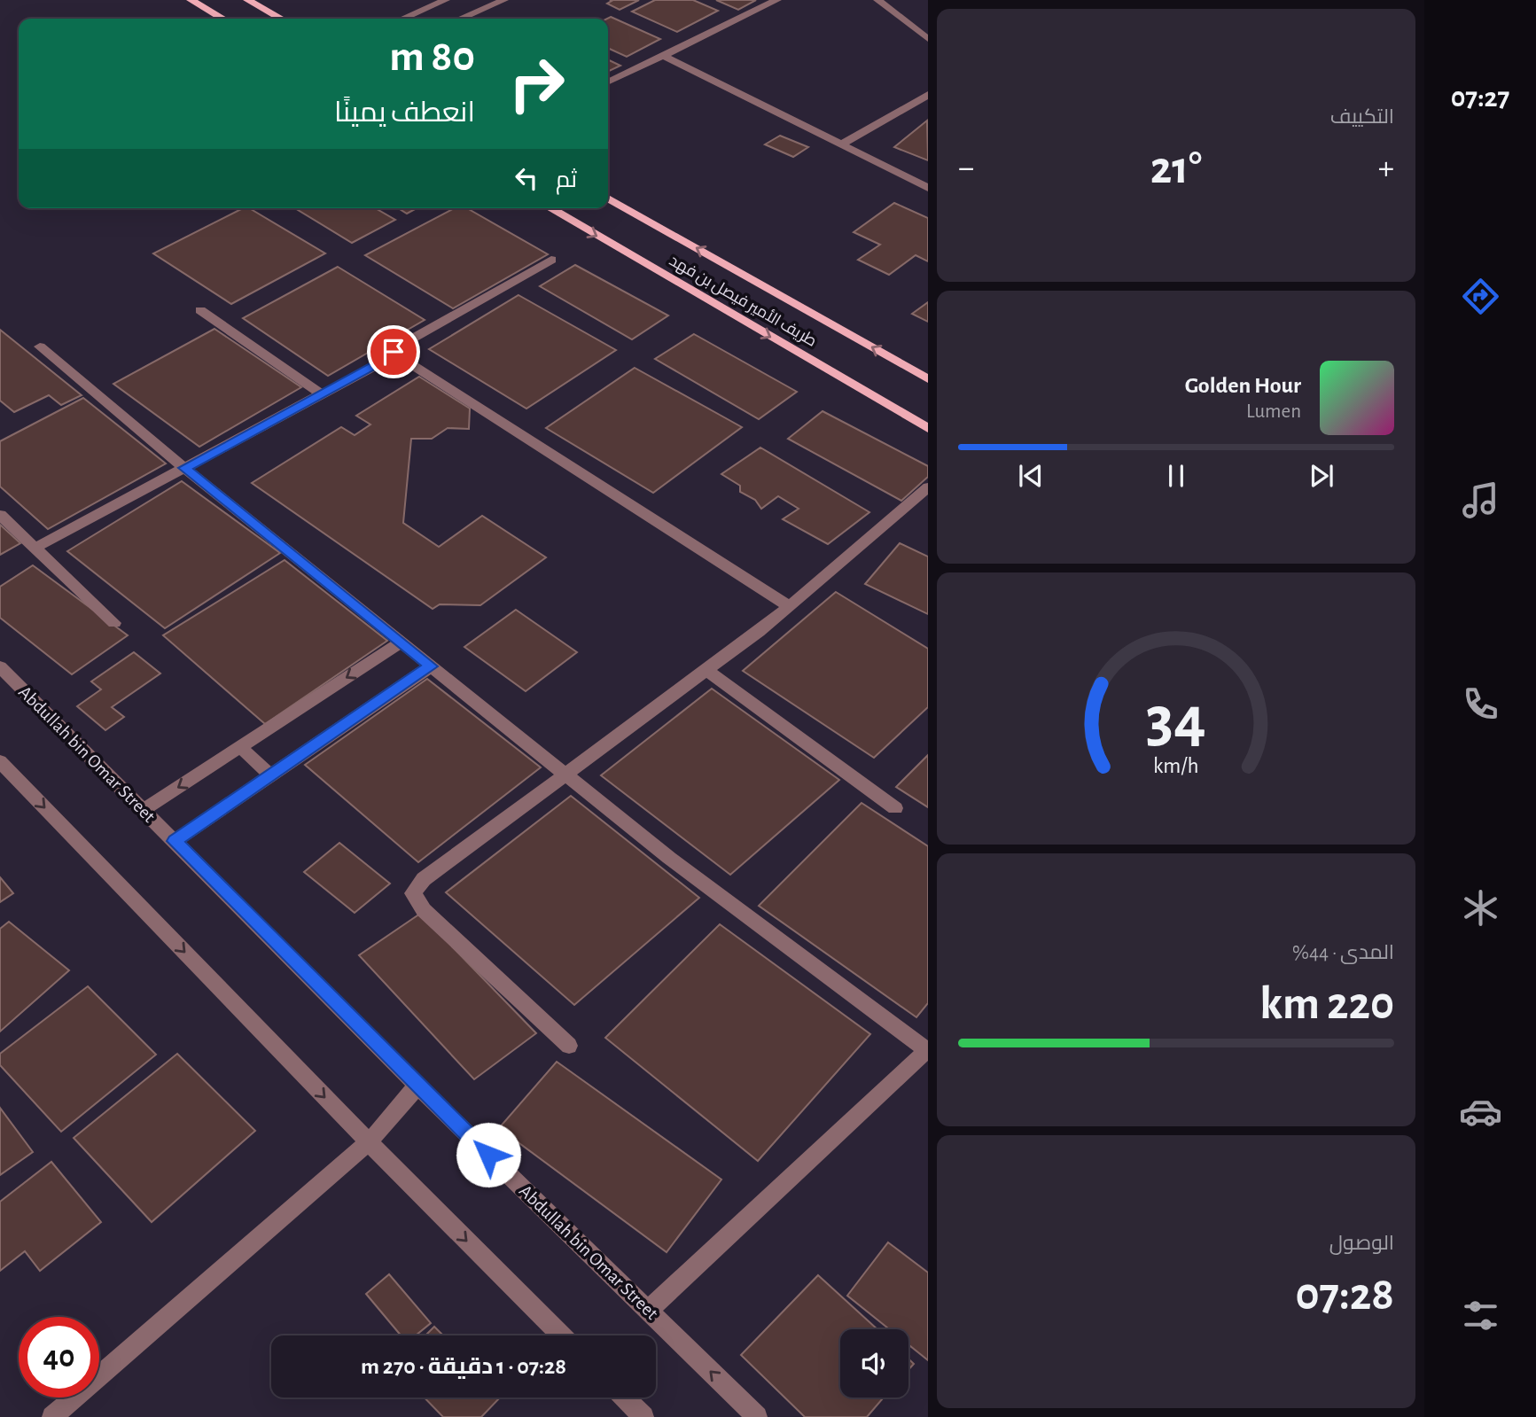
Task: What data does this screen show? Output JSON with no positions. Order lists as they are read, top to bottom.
{
  "streets": {
    "main road": ["طريف الأمير فيصل بن فهد"],
    "street": ["Abdullah bin Omar Street"]
  },
  "page": {
    "tabs": "07:27",
    "tile": [
      "التكييف",
      ["المدى · 44%", "220 km"],
      ["الوصول", "07:28"]
    ],
    "turn": ["80 m", "انعطف يمينًا"],
    "heat": ["−", "21°", "+"],
    "then": "ثم",
    "song": ["Golden Hour", "Lumen"],
    "limit": "40",
    "trip": "07:28 · 1 دقيقة · 270 m",
    "gauge": ["34", "km/h"]
  }
}
